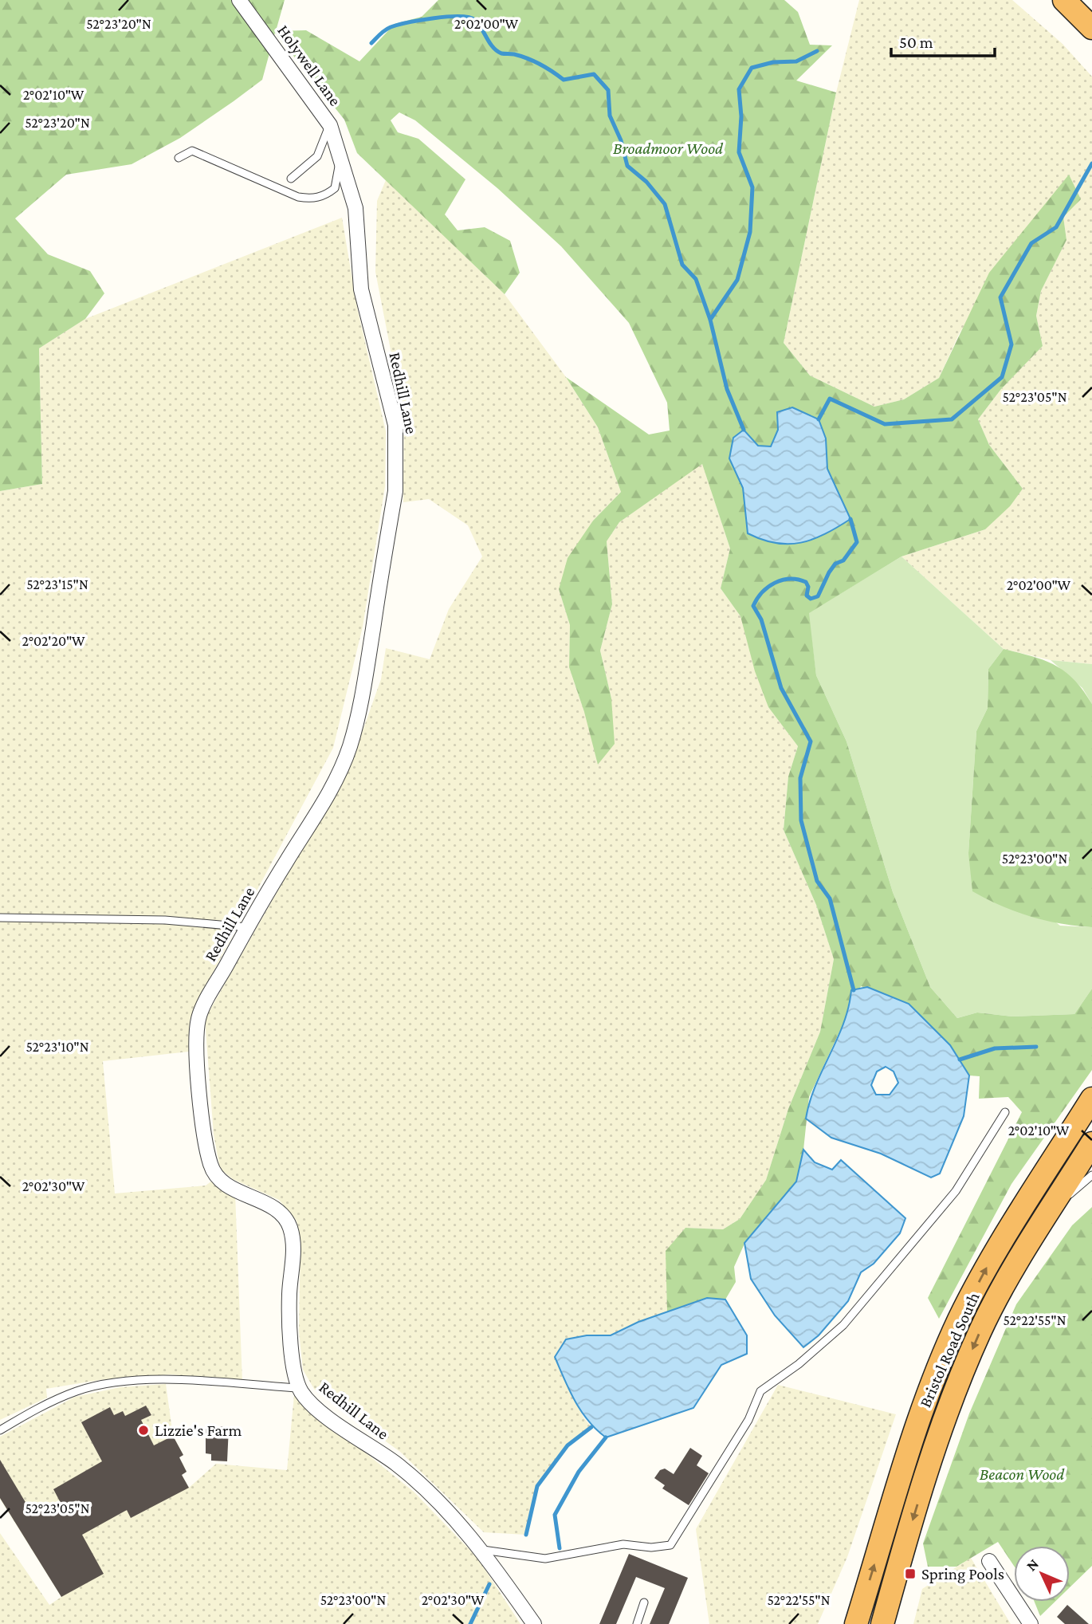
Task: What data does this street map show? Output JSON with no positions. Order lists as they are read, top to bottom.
{
  "streets": {
    "highway": ["Bristol Road South"],
    "street": ["Holywell Lane", "Redhill Lane"]
  },
  "crossings": [
    ["Holywell Lane", "Redhill Lane"]
  ],
  "parks": ["Broadmoor Wood", "Beacon Wood"],
  "places": {
    "other": ["Lizzie's Farm"],
    "transit": ["Spring Pools"]
  },
  "scale_bar": "50 m",
  "north": "top left",
  "coordinates": [
    "2°02'00\"W",
    "52°23'20\"N",
    "2°02'10\"W",
    "52°23'05\"N",
    "52°23'15\"N",
    "2°02'20\"W",
    "52°23'00\"N",
    "52°23'10\"N",
    "2°02'30\"W",
    "52°22'55\"N"
  ]
}
